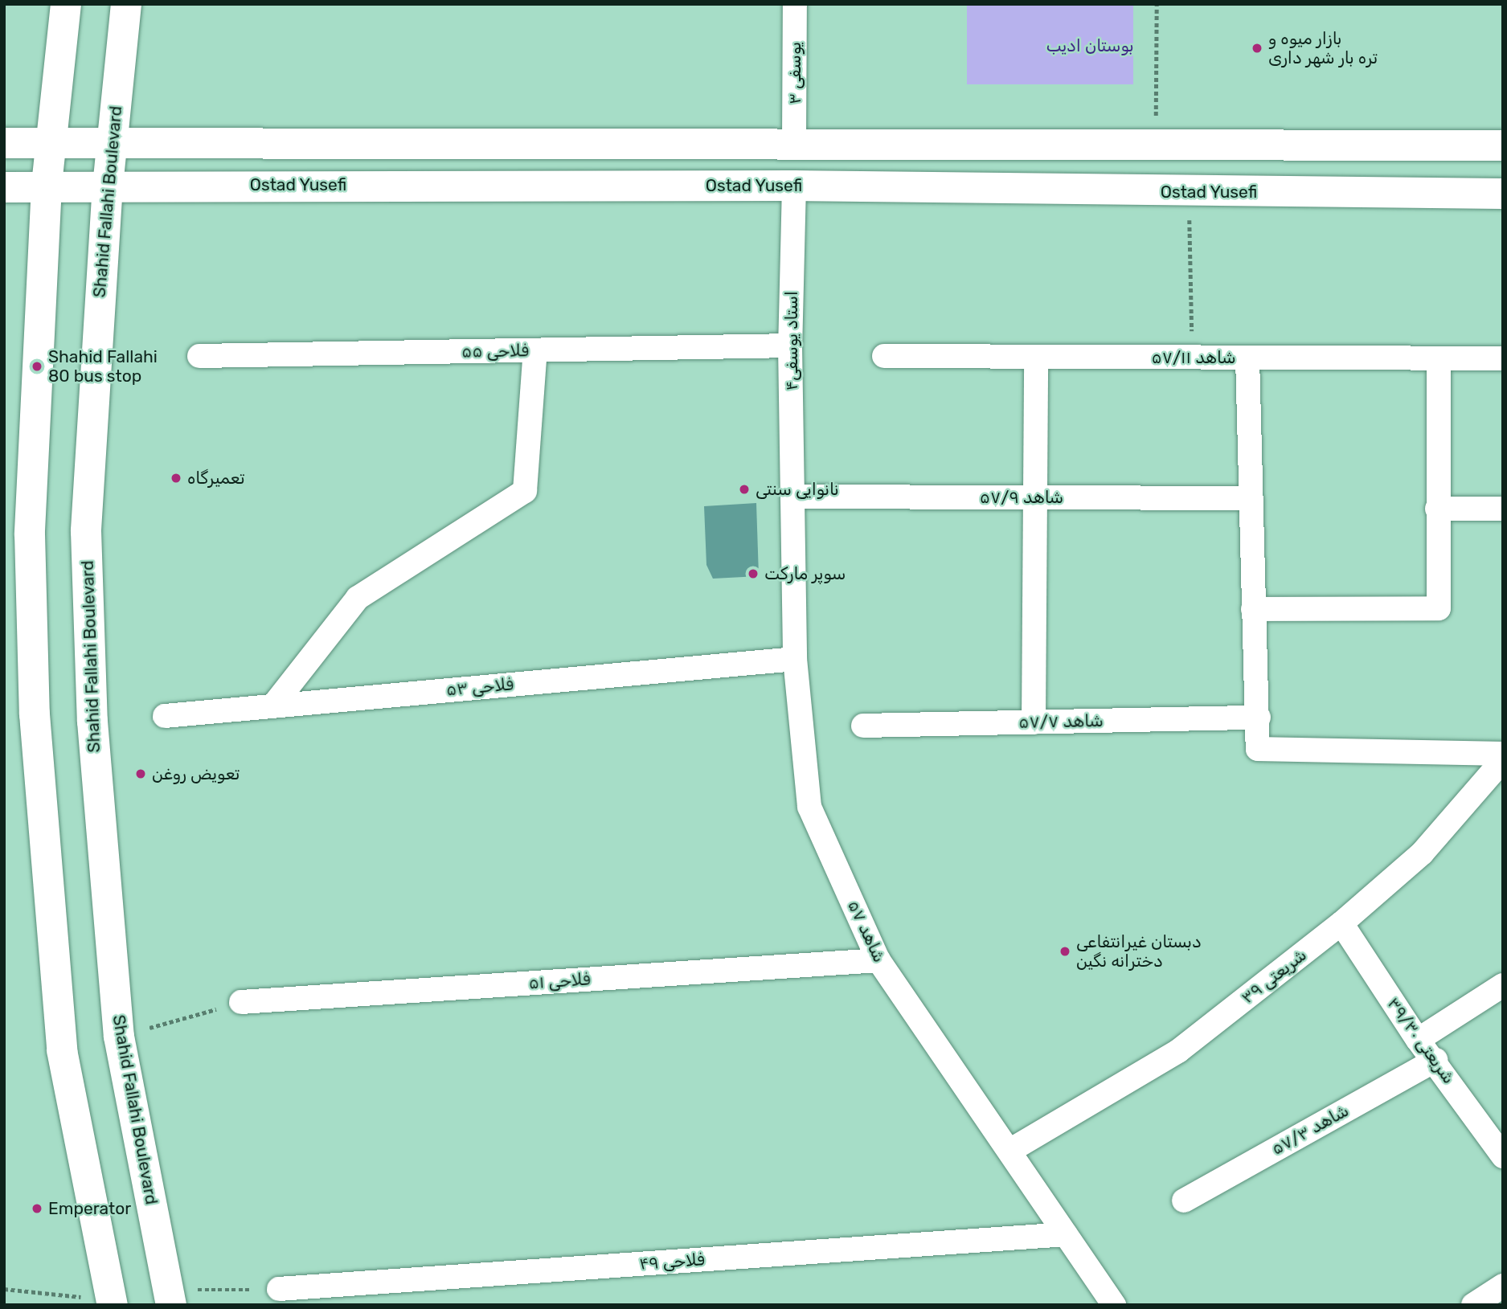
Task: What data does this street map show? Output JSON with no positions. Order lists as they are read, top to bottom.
{
  "streets": {
    "street": [
      "یوسفی ۳",
      "Ostad Yusefi",
      "Shahid Fallahi Boulevard",
      "استاد یوسفی۴",
      "فلاحی ۵۵",
      "شاهد ۵۷/۱۱",
      "شاهد ۵۷/۹",
      "فلاحی ۵۳",
      "شاهد ۵۷/۷",
      "شاهد ۵۷",
      "شریعتی ۳۹",
      "فلاحی ۵۱",
      "شریعتی ۳۹/۳۰",
      "شاهد ۵۷/۳",
      "فلاحی ۴۹"
    ]
  },
  "crossings": [
    ["Ostad Yusefi", "Shahid Fallahi Boulevard"],
    ["Ostad Yusefi", "استاد یوسفی۴"],
    ["استاد یوسفی۴", "فلاحی ۵۵"],
    ["استاد یوسفی۴", "شاهد ۵۷/۹"],
    ["استاد یوسفی۴", "شاهد ۵۷"],
    ["شاهد ۵۷/۹", "شاهد ۵۷"],
    ["فلاحی ۵۳", "شاهد ۵۷"],
    ["شاهد ۵۷", "شریعتی ۳۹"],
    ["شاهد ۵۷", "فلاحی ۵۱"],
    ["شاهد ۵۷", "فلاحی ۴۹"],
    ["شریعتی ۳۹", "شریعتی ۳۹/۳۰"],
    ["شریعتی ۳۹/۳۰", "شاهد ۵۷/۳"]
  ],
  "parks": ["بوستان ادیب"],
  "places": [
    "بازار میوه و تره بار شهر داری",
    "Shahid Fallahi 80 bus stop",
    "تعمیرگاه",
    "نانوایی سنتی",
    "سوپر مارکت",
    "تعویض روغن",
    "دبستان غیرانتفاعی دخترانه نگین",
    "Emperator"
  ]
}
